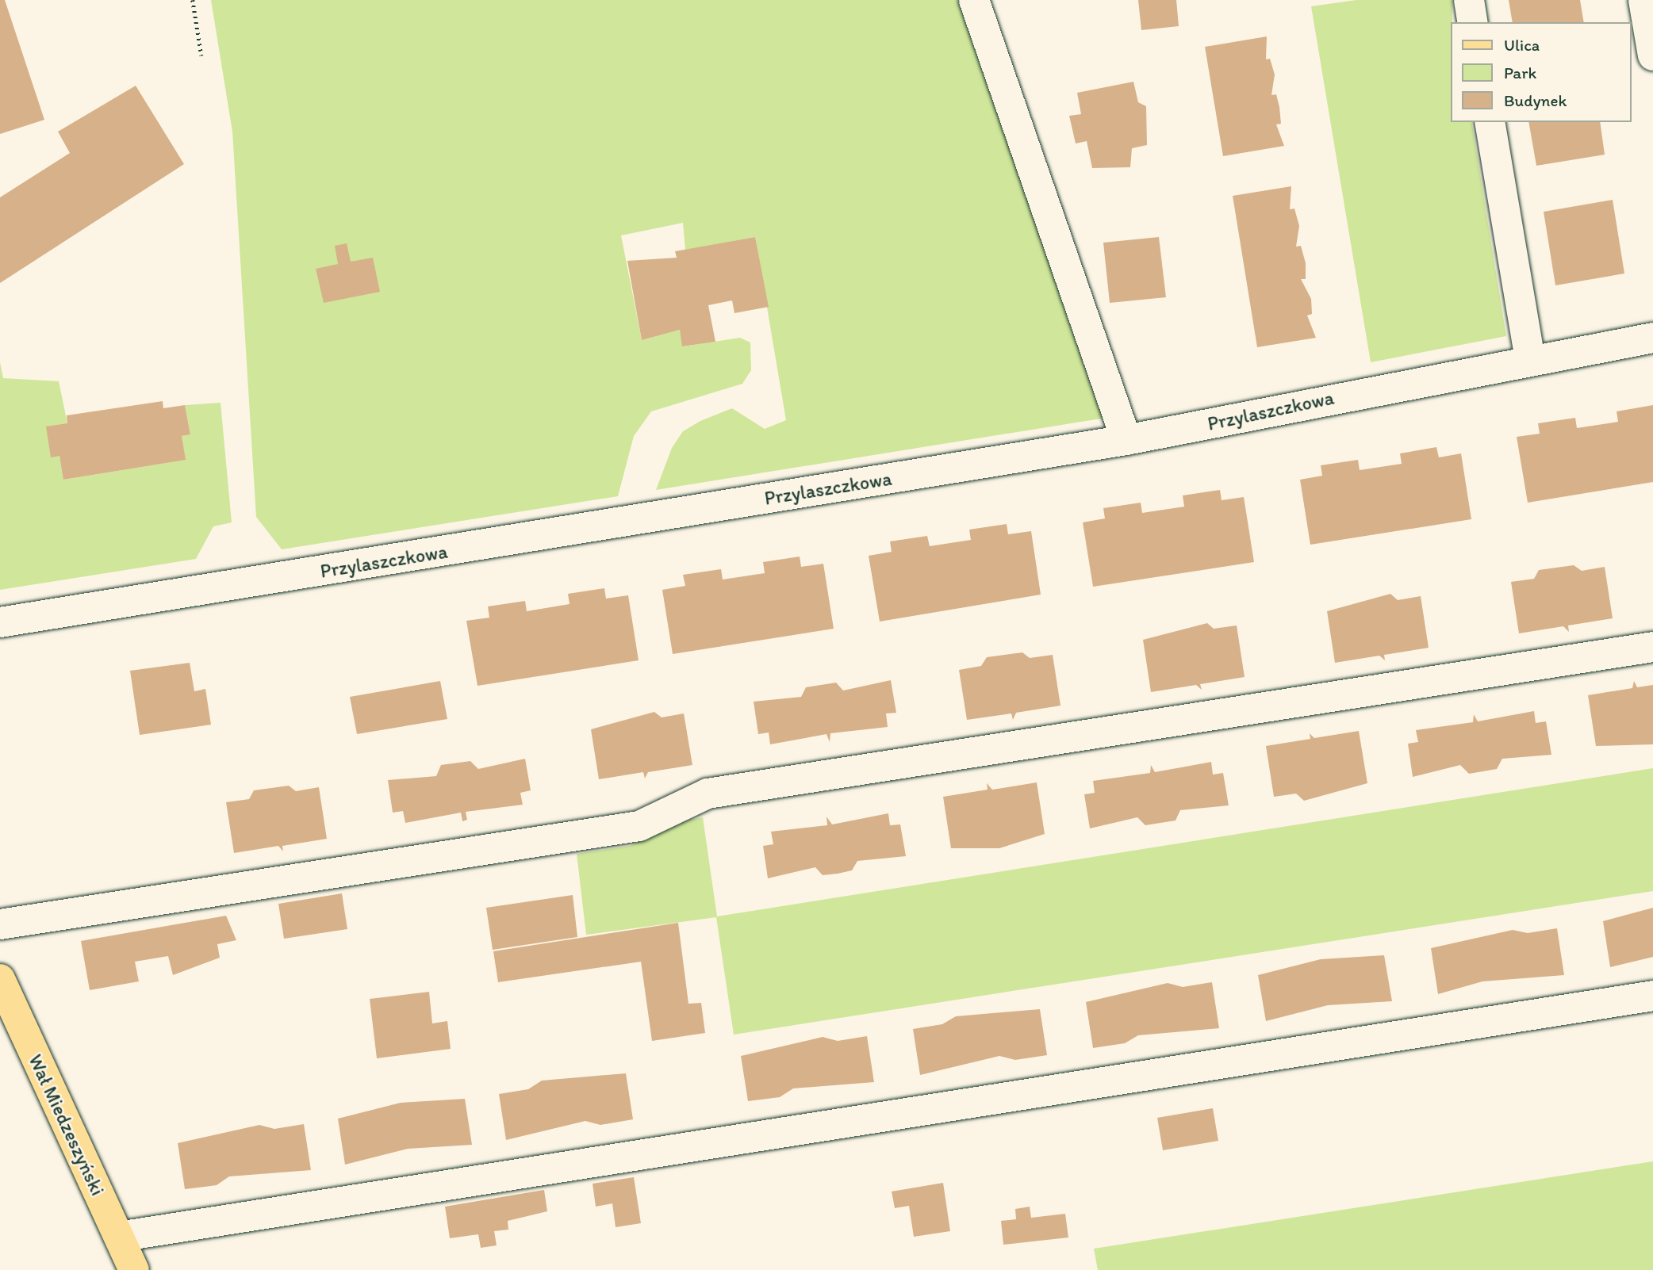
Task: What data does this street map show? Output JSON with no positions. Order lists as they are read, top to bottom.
{
  "streets": {
    "main road": ["Wał Miedzeszyński"],
    "street": ["Przylaszczkowa"]
  },
  "legend": ["Ulica", "Park", "Budynek"]
}
